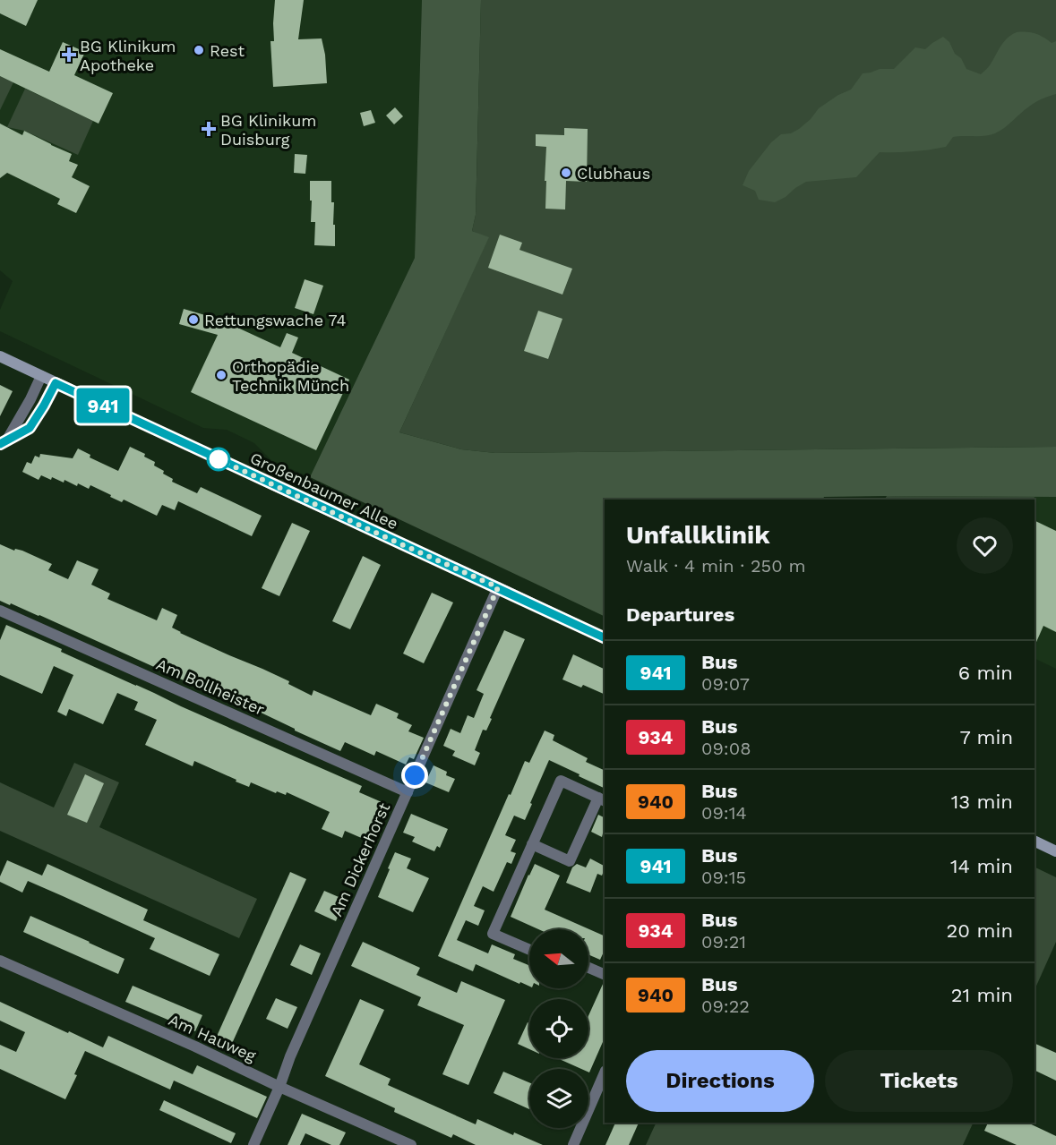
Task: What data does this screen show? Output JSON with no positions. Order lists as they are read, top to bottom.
{
  "streets": {
    "main road": ["Großenbaumer Allee"],
    "street": ["Am Bollheister", "Am Dickerhorst", "Am Hauweg"]
  },
  "crossings": [
    ["Großenbaumer Allee", "Am Dickerhorst"],
    ["Am Bollheister", "Am Dickerhorst"],
    ["Am Dickerhorst", "Am Hauweg"]
  ],
  "places": {
    "other": [
      "Rest",
      "Clubhaus",
      "Rettungswache 74",
      "Orthopädie Technik Münch"
    ],
    "health": ["BG Klinikum Apotheke", "BG Klinikum Duisburg"]
  },
  "lines": ["bus line 941"],
  "north": "left",
  "page": {
    "on_map": "941",
    "heading": [
      ["Unfallklinik", "Walk · 4 min · 250 m"],
      "Departures"
    ],
    "list": [
      {
        "mark": "941",
        "name": "Bus",
        "note": "09:07",
        "value": "6 min"
      },
      {
        "mark": "934",
        "name": "Bus",
        "note": "09:08",
        "value": "7 min"
      },
      {
        "mark": "940",
        "name": "Bus",
        "note": "09:14",
        "value": "13 min"
      },
      {
        "mark": "941",
        "name": "Bus",
        "note": "09:15",
        "value": "14 min"
      },
      {
        "mark": "934",
        "name": "Bus",
        "note": "09:21",
        "value": "20 min"
      },
      {
        "mark": "940",
        "name": "Bus",
        "note": "09:22",
        "value": "21 min"
      }
    ],
    "buttons": ["Directions", "Tickets"]
  }
}
